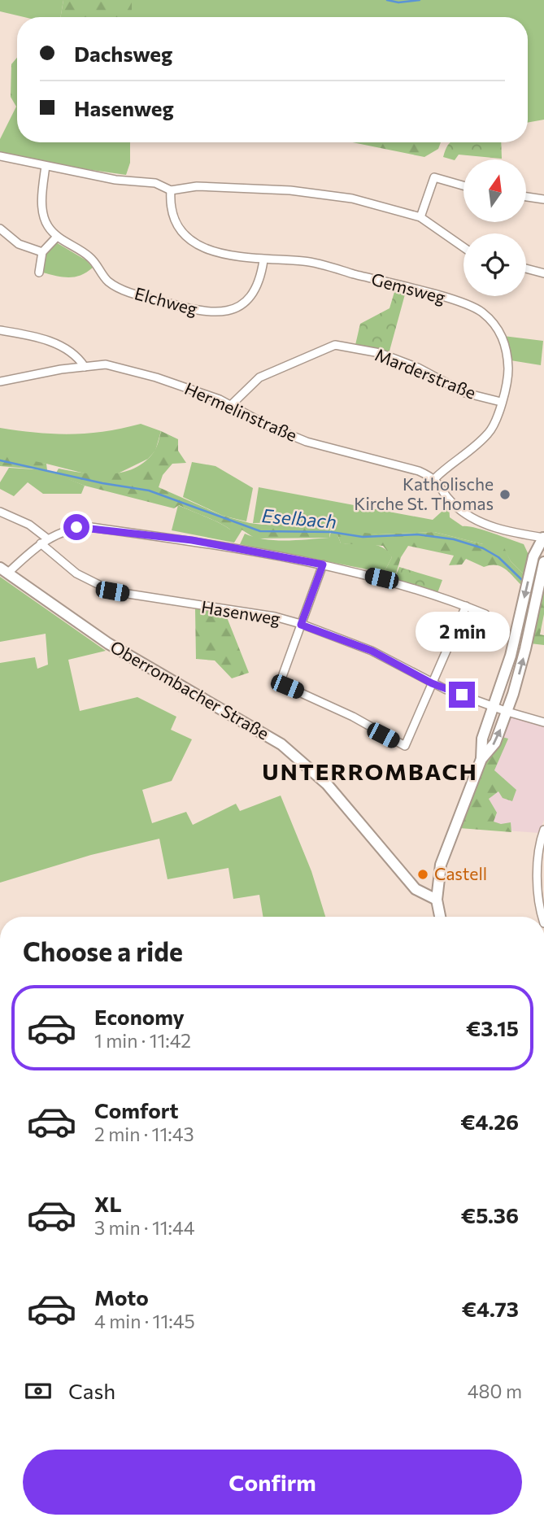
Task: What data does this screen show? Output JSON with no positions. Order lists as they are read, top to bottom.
{
  "streets": {
    "main road": ["Oberrombacher Straße"],
    "street": [
      "Gemsweg",
      "Elchweg",
      "Marderstraße",
      "Hermelinstraße",
      "Hasenweg"
    ]
  },
  "crossings": [
    ["Gemsweg", "Elchweg"],
    ["Gemsweg", "Marderstraße"],
    ["Gemsweg", "Hermelinstraße"],
    ["Marderstraße", "Hermelinstraße"]
  ],
  "districts": ["UNTERROMBACH"],
  "water": ["Eselbach"],
  "places": ["Katholische Kirche St. Thomas", "Castell"],
  "north": "top",
  "page": {
    "banner": ["Dachsweg", "Hasenweg"],
    "bubble": "2 min",
    "heading": "Choose a ride",
    "list": [
      {
        "name": "Economy",
        "note": "1 min · 11:42",
        "value": "€3.15"
      },
      {
        "name": "Comfort",
        "note": "2 min · 11:43",
        "value": "€4.26"
      },
      {
        "name": "XL",
        "note": "3 min · 11:44",
        "value": "€5.36"
      },
      {
        "name": "Moto",
        "note": "4 min · 11:45",
        "value": "€4.73"
      }
    ],
    "pay": ["Cash", "480 m"],
    "buttons": "Confirm"
  }
}
